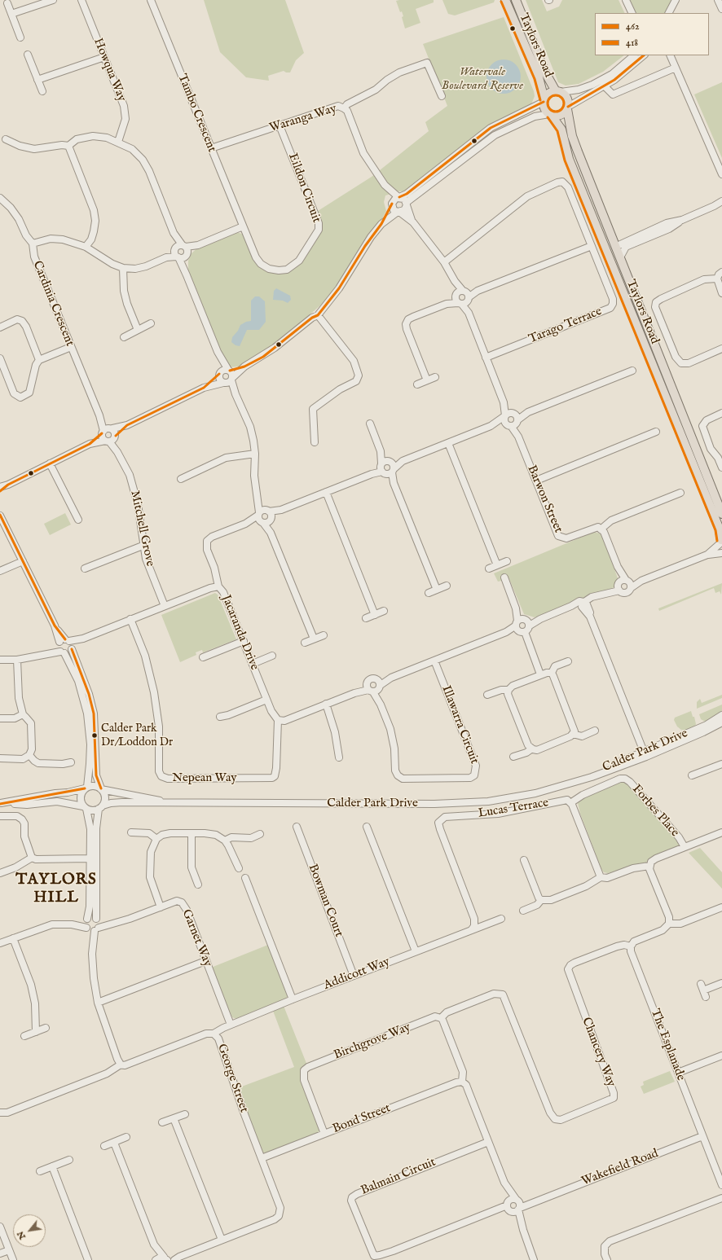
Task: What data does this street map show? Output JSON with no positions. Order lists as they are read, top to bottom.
{
  "streets": {
    "main road": ["Taylors Road"],
    "street": [
      "Howqua Way",
      "Tambo Crescent",
      "Waranga Way",
      "Eildon Circuit",
      "Cardinia Crescent",
      "Tarago Terrace",
      "Barwon Street",
      "Mitchell Grove",
      "Jacaranda Drive",
      "Illawarra Circuit",
      "Calder Park Drive",
      "Nepean Way",
      "Lucas Terrace",
      "Forbes Place",
      "Bowman Court",
      "Garnet Way",
      "Addicott Way",
      "Birchgrove Way",
      "The Esplanade",
      "Chancery Way",
      "George Street",
      "Bond Street",
      "Wakefield Road",
      "Balmain Circuit"
    ]
  },
  "crossings": [
    ["Tambo Crescent", "Waranga Way"],
    ["Tambo Crescent", "Eildon Circuit"],
    ["Waranga Way", "Eildon Circuit"],
    ["Mitchell Grove", "Jacaranda Drive"],
    ["Jacaranda Drive", "Nepean Way"],
    ["Lucas Terrace", "Forbes Place"],
    ["Lucas Terrace", "Addicott Way"],
    ["Bowman Court", "Addicott Way"],
    ["Garnet Way", "Addicott Way"],
    ["Addicott Way", "George Street"],
    ["Birchgrove Way", "Chancery Way"],
    ["Birchgrove Way", "Bond Street"],
    ["The Esplanade", "Chancery Way"],
    ["The Esplanade", "Wakefield Road"],
    ["George Street", "Bond Street"],
    ["Wakefield Road", "Balmain Circuit"]
  ],
  "districts": ["TAYLORS HILL"],
  "parks": ["Watervale Boulevard Reserve"],
  "places": ["Calder Park Dr/Loddon Dr"],
  "lines": ["transit line 418", "transit line 462"],
  "legend": ["462", "418"],
  "north": "bottom left"
}
